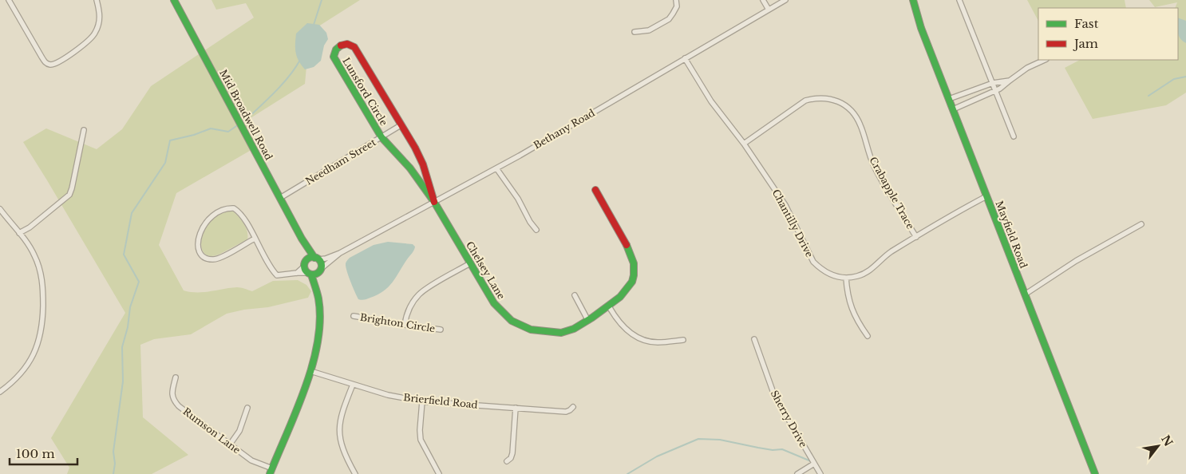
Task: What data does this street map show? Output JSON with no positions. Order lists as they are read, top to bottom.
{
  "streets": {
    "street": [
      "Lunsford Circle",
      "Mid Broadwell Road",
      "Bethany Road",
      "Needham Street",
      "Crabapple Trace",
      "Chantilly Drive",
      "Mayfield Road",
      "Chelsey Lane",
      "Brighton Circle",
      "Brierfield Road",
      "Sherry Drive",
      "Rumson Lane"
    ]
  },
  "crossings": [
    ["Lunsford Circle", "Bethany Road"],
    ["Lunsford Circle", "Needham Street"],
    ["Lunsford Circle", "Chelsey Lane"],
    ["Mid Broadwell Road", "Bethany Road"],
    ["Mid Broadwell Road", "Needham Street"],
    ["Bethany Road", "Chantilly Drive"],
    ["Bethany Road", "Chelsey Lane"],
    ["Crabapple Trace", "Chantilly Drive"],
    ["Chantilly Drive", "Mayfield Road"]
  ],
  "legend": ["Fast", "Jam"],
  "scale_bar": "100 m",
  "north": "top right"
}
